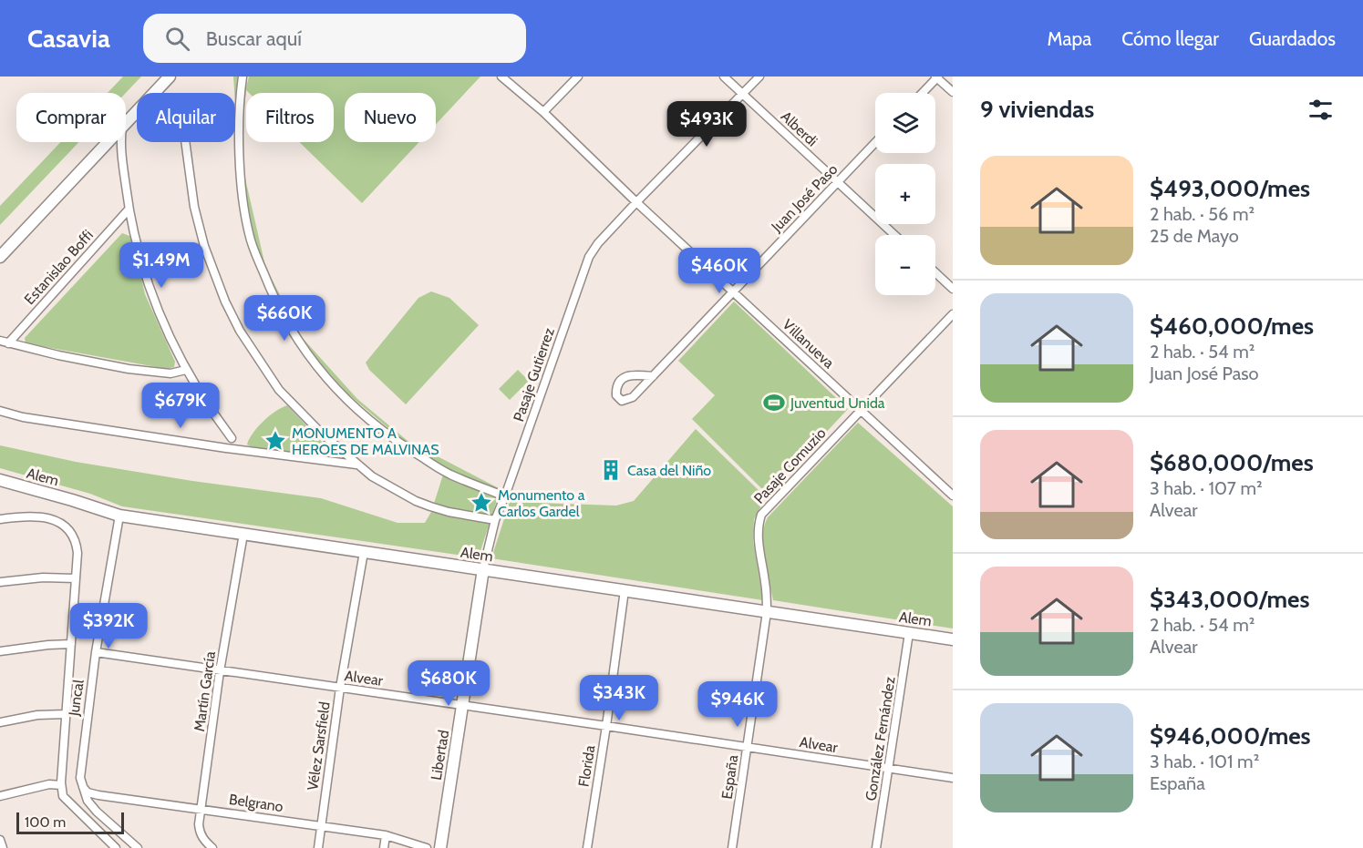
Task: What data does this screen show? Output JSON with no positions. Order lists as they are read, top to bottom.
{
  "streets": {
    "main road": ["Alem", "Libertad"],
    "street": [
      "Alberdi",
      "Juan José Paso",
      "Estanislao Boffi",
      "Villanueva",
      "Pasaje Gutierrez",
      "Pasaje Comuzio",
      "Alvear",
      "Martín García",
      "Juncal",
      "González Fernández",
      "Vélez Sarsfield",
      "Florida",
      "España",
      "Belgrano"
    ]
  },
  "crossings": [
    ["Alberdi", "Juan José Paso"],
    ["Alberdi", "Pasaje Gutierrez"],
    ["Juan José Paso", "Villanueva"],
    ["Villanueva", "Pasaje Gutierrez"],
    ["Villanueva", "Pasaje Comuzio"],
    ["Pasaje Gutierrez", "Alem"],
    ["Pasaje Gutierrez", "Libertad"],
    ["Pasaje Comuzio", "Alem"],
    ["Pasaje Comuzio", "España"],
    ["Alem", "Martín García"],
    ["Alem", "Juncal"],
    ["Alem", "González Fernández"],
    ["Alem", "Vélez Sarsfield"],
    ["Alem", "Libertad"],
    ["Alem", "Florida"],
    ["Alem", "España"],
    ["Alvear", "Martín García"],
    ["Alvear", "Juncal"],
    ["Alvear", "González Fernández"],
    ["Alvear", "Vélez Sarsfield"],
    ["Alvear", "Libertad"],
    ["Alvear", "Florida"],
    ["Alvear", "España"],
    ["Martín García", "Belgrano"],
    ["Juncal", "Belgrano"],
    ["Vélez Sarsfield", "Belgrano"]
  ],
  "places": {
    "sports": ["Juventud Unida"],
    "place": ["MONUMENTO A HEROES DE MALVINAS", "Monumento a Carlos Gardel"],
    "building": ["Casa del Niño"]
  },
  "scale_bar": "100 m",
  "page": {
    "header": "Casavia",
    "search": "Buscar aquí",
    "nav": ["Mapa", "Cómo llegar", "Guardados"],
    "heading": "9 viviendas",
    "map_buttons": ["+", "−"],
    "chip": [
      "Comprar",
      "Alquilar",
      "Filtros",
      "Nuevo"
    ],
    "price": [
      "$493K",
      "$1.49M",
      "$460K",
      "$660K",
      "$679K",
      "$392K",
      "$680K",
      "$343K",
      "$946K"
    ],
    "list": [
      {
        "name": "$493,000/mes",
        "note": "2 hab. · 56 m² · 25 de Mayo"
      },
      {
        "name": "$460,000/mes",
        "note": "2 hab. · 54 m² · Juan José Paso"
      },
      {
        "name": "$680,000/mes",
        "note": "3 hab. · 107 m² · Alvear"
      },
      {
        "name": "$343,000/mes",
        "note": "2 hab. · 54 m² · Alvear"
      },
      {
        "name": "$946,000/mes",
        "note": "3 hab. · 101 m² · España"
      }
    ],
    "scale": "100 m"
  }
}
